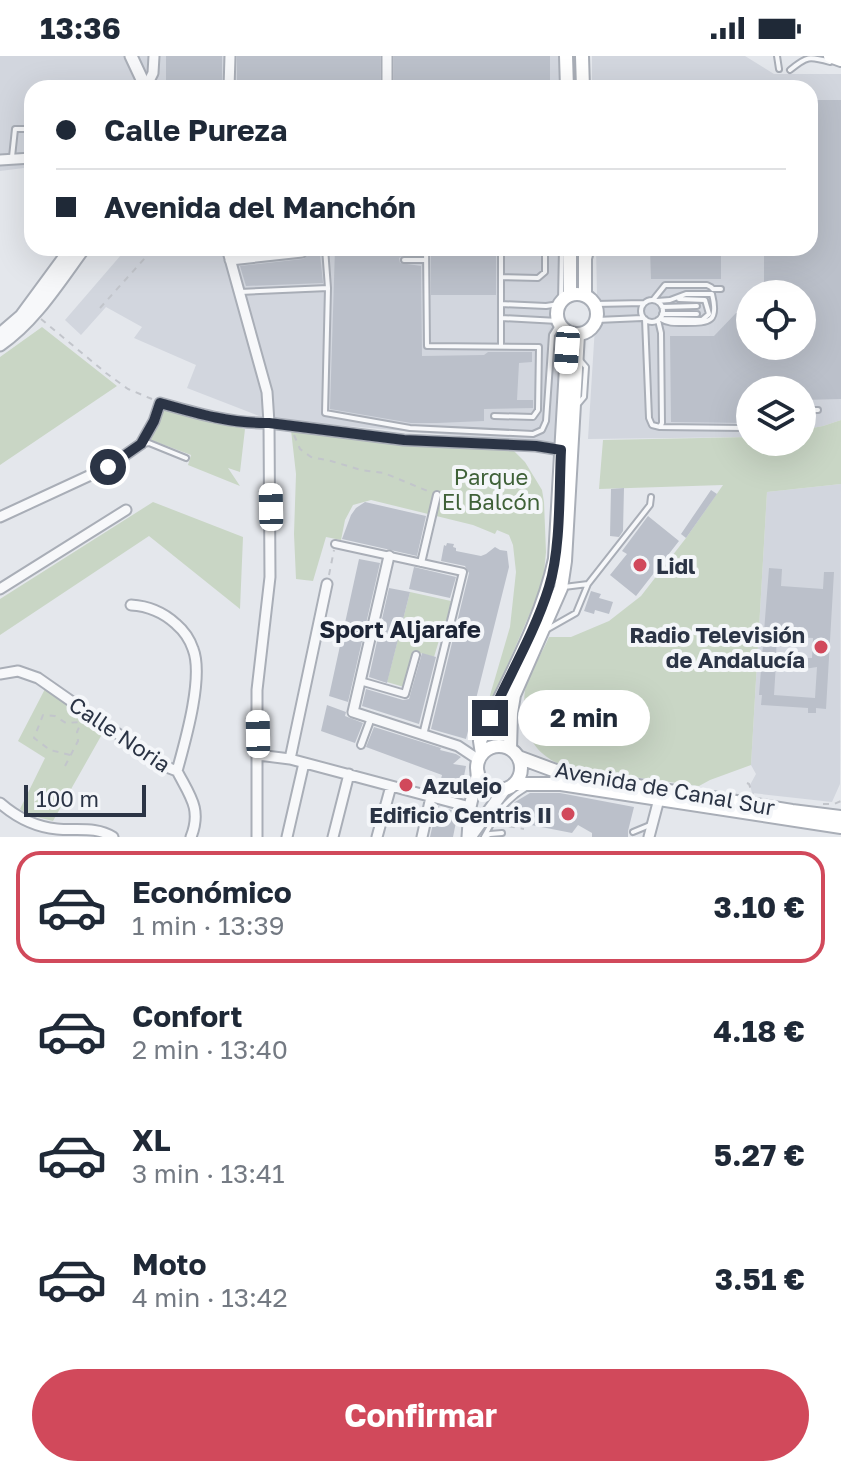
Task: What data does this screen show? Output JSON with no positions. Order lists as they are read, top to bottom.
{
  "streets": {
    "main road": ["Avenida de Canal Sur"],
    "street": ["Calle Noria"]
  },
  "districts": ["Sport Aljarafe"],
  "parks": ["Parque El Balcón"],
  "places": [
    "Lidl",
    "Radio Televisión de Andalucía",
    "Azulejo",
    "Edificio Centris II"
  ],
  "scale_bar": "100 m",
  "page": {
    "status": "13:36",
    "banner": ["Calle Pureza", "Avenida del Manchón"],
    "bubble": "2 min",
    "scale": "100 m",
    "list": [
      {
        "name": "Económico",
        "note": "1 min · 13:39",
        "value": "3.10 €"
      },
      {
        "name": "Confort",
        "note": "2 min · 13:40",
        "value": "4.18 €"
      },
      {
        "name": "XL",
        "note": "3 min · 13:41",
        "value": "5.27 €"
      },
      {
        "name": "Moto",
        "note": "4 min · 13:42",
        "value": "3.51 €"
      }
    ],
    "buttons": "Confirmar"
  }
}
